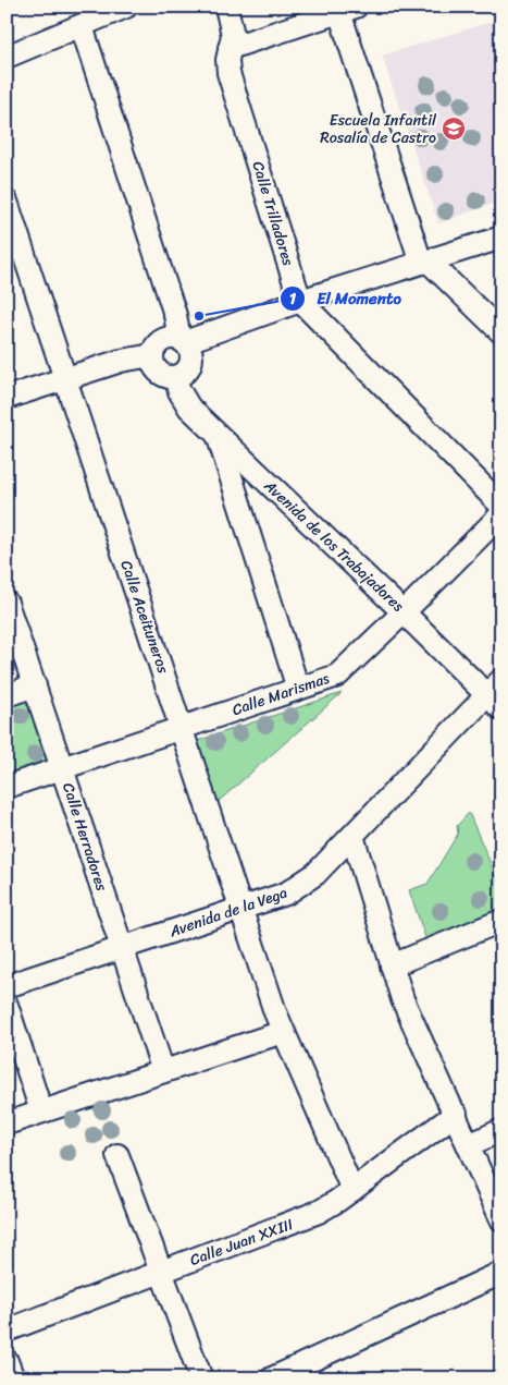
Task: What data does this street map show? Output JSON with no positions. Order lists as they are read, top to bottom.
{
  "streets": {
    "street": [
      "Calle Trilladores",
      "Avenida de los Trabajadores",
      "Calle Aceituneros",
      "Calle Marismas",
      "Calle Herradores",
      "Avenida de la Vega",
      "Calle Juan XXIII"
    ]
  },
  "crossings": [
    ["Avenida de los Trabajadores", "Calle Marismas"],
    ["Avenida de los Trabajadores", "Avenida de la Vega"],
    ["Calle Aceituneros", "Calle Marismas"],
    ["Calle Aceituneros", "Avenida de la Vega"],
    ["Calle Aceituneros", "Calle Juan XXIII"],
    ["Calle Marismas", "Calle Herradores"],
    ["Calle Herradores", "Avenida de la Vega"]
  ],
  "places": {
    "school or university": ["Escuela Infantil Rosalía de Castro"],
    "other": ["El Momento"]
  }
}
